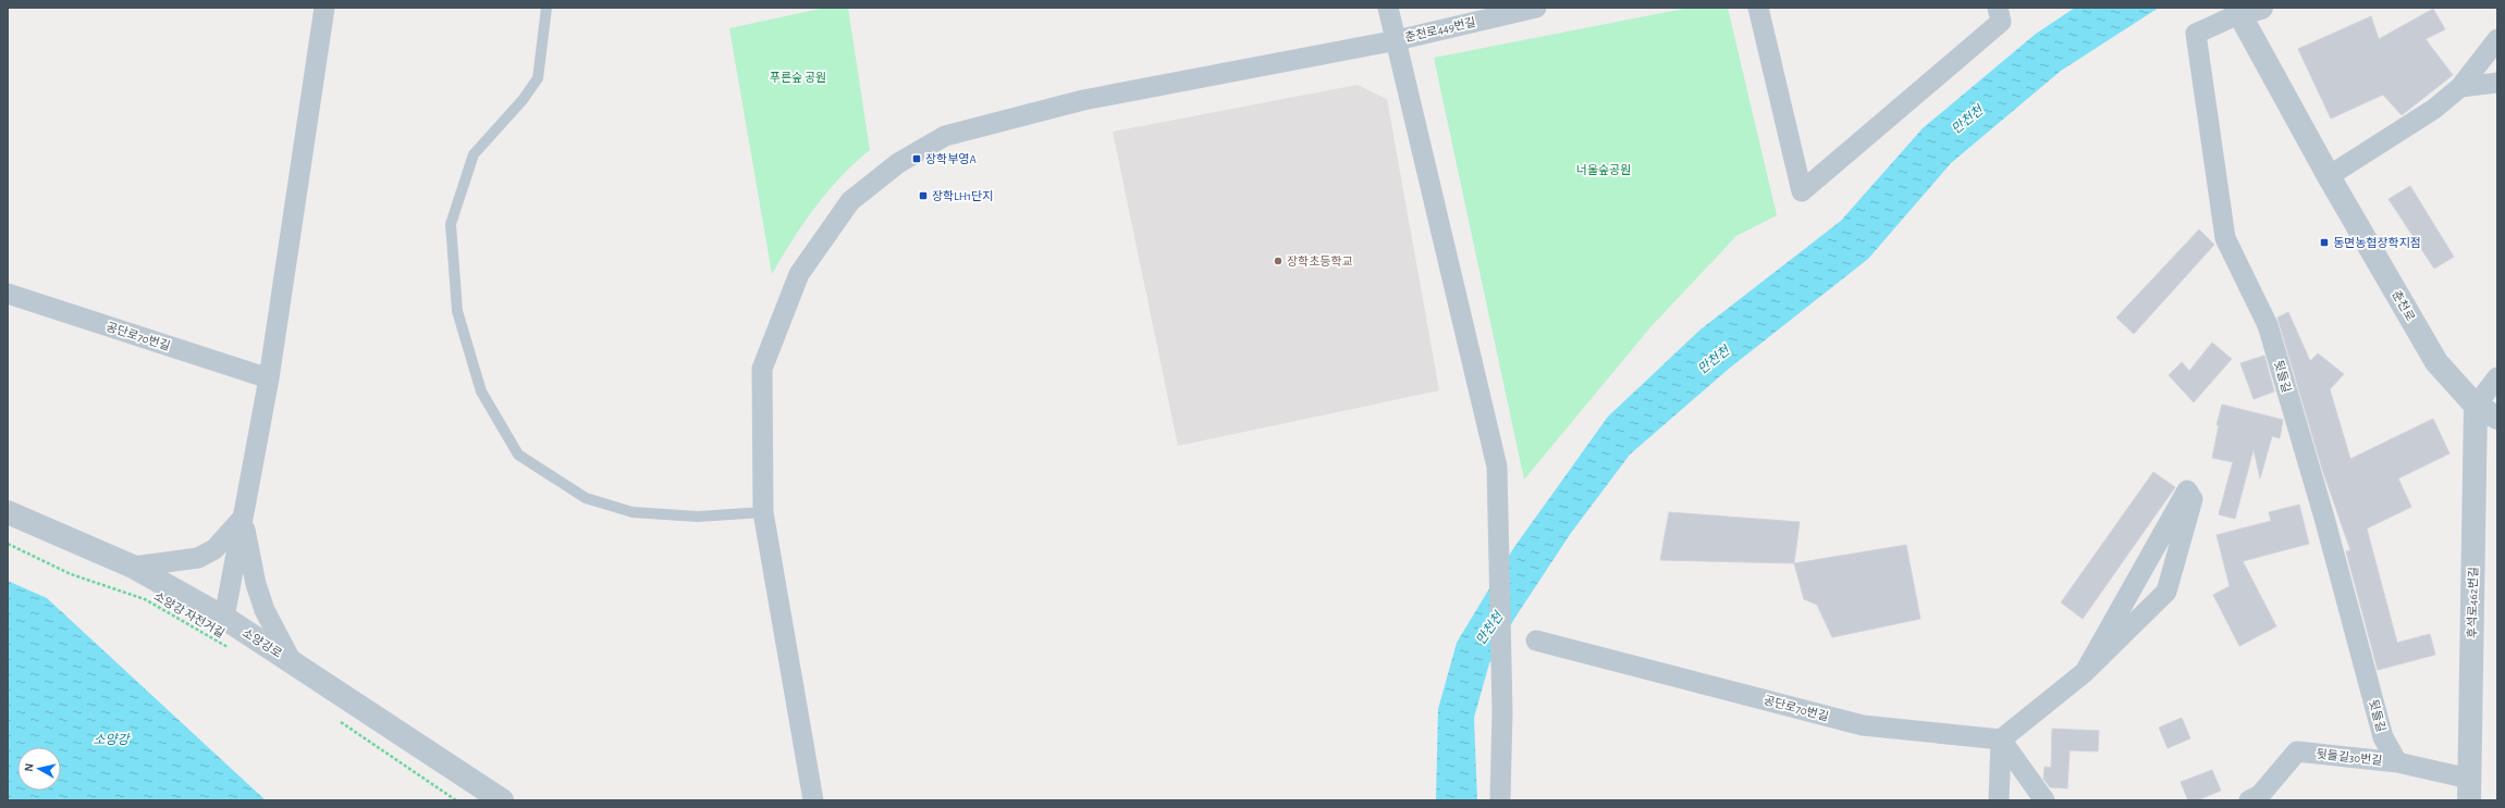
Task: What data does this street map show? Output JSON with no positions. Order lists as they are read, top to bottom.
{
  "streets": {
    "street": [
      "춘천로449번길",
      "춘천로",
      "공단로70번길",
      "뒷들길",
      "후석로462번길",
      "소양강로",
      "뒷들길30번길"
    ],
    "path": ["소양강 자전거길"]
  },
  "crossings": [
    ["춘천로", "뒷들길"],
    ["춘천로", "후석로462번길"],
    ["뒷들길", "뒷들길30번길"],
    ["후석로462번길", "뒷들길30번길"]
  ],
  "water": ["만천천", "소양강"],
  "parks": ["푸른숲 공원", "너울숲공원"],
  "places": {
    "transit": ["장학부영A", "장학LH1단지", "동면농협장학지점"],
    "other": ["장학초등학교"]
  },
  "north": "left"
}
